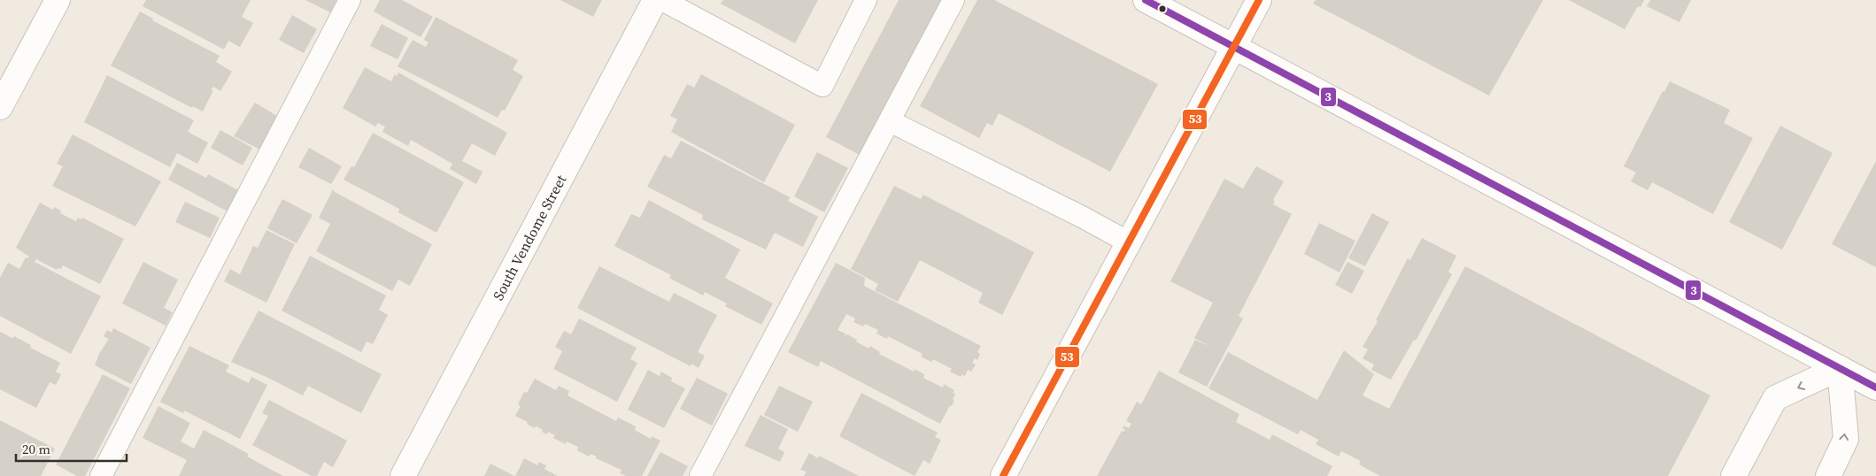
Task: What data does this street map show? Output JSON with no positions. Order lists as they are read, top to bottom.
{
  "streets": {
    "street": ["South Vendome Street"]
  },
  "lines": ["transit line 3", "transit line 53"],
  "scale_bar": "20 m"
}
